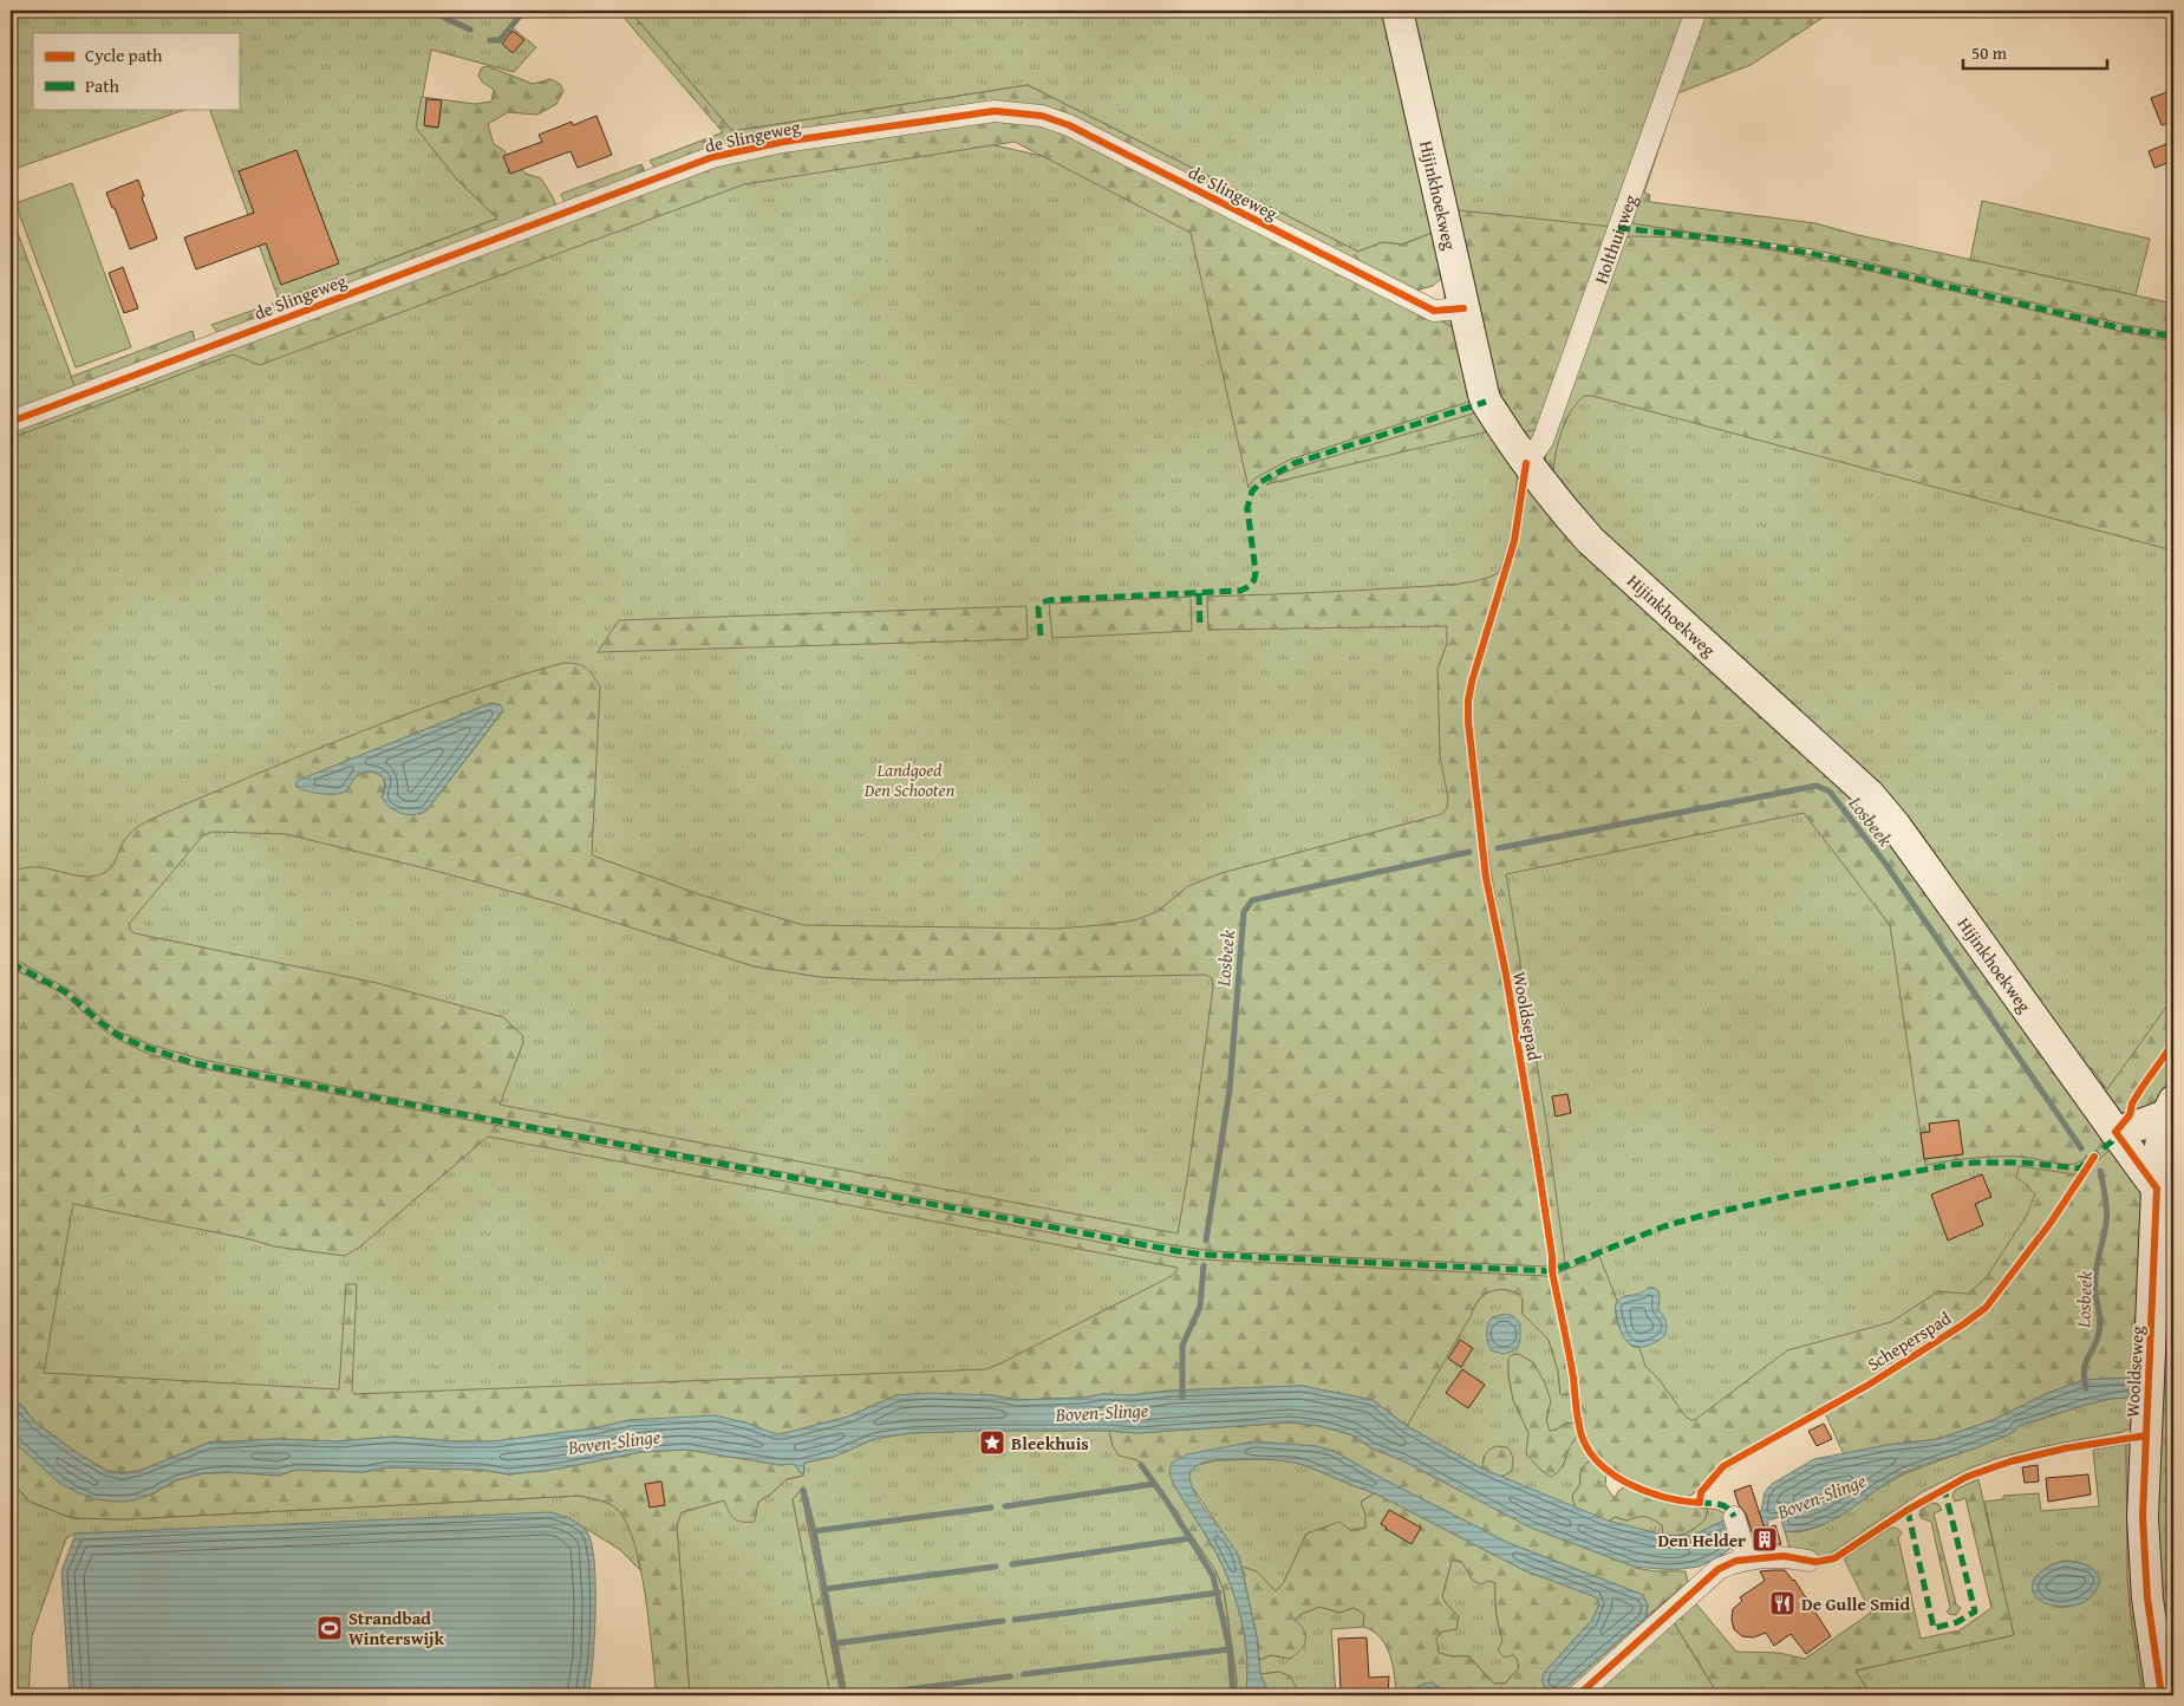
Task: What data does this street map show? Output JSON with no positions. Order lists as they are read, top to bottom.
{
  "streets": {
    "street": [
      "de Slingeweg",
      "Hijinkhoekweg",
      "Holthuisweg",
      "Wooldseweg"
    ],
    "cycle path": ["Wooldsepad"]
  },
  "crossings": [
    ["de Slingeweg", "Hijinkhoekweg"],
    ["Hijinkhoekweg", "Holthuisweg"],
    ["Hijinkhoekweg", "Wooldseweg"]
  ],
  "water": ["Losbeek", "Boven-Slinge"],
  "parks": ["Landgoed Den Schooten"],
  "places": {
    "place": ["Bleekhuis"],
    "building": ["Den Helder"],
    "restaurant": ["De Gulle Smid"],
    "sports": ["Strandbad Winterswijk"]
  },
  "legend": ["Cycle path", "Path"],
  "scale_bar": "50 m"
}
